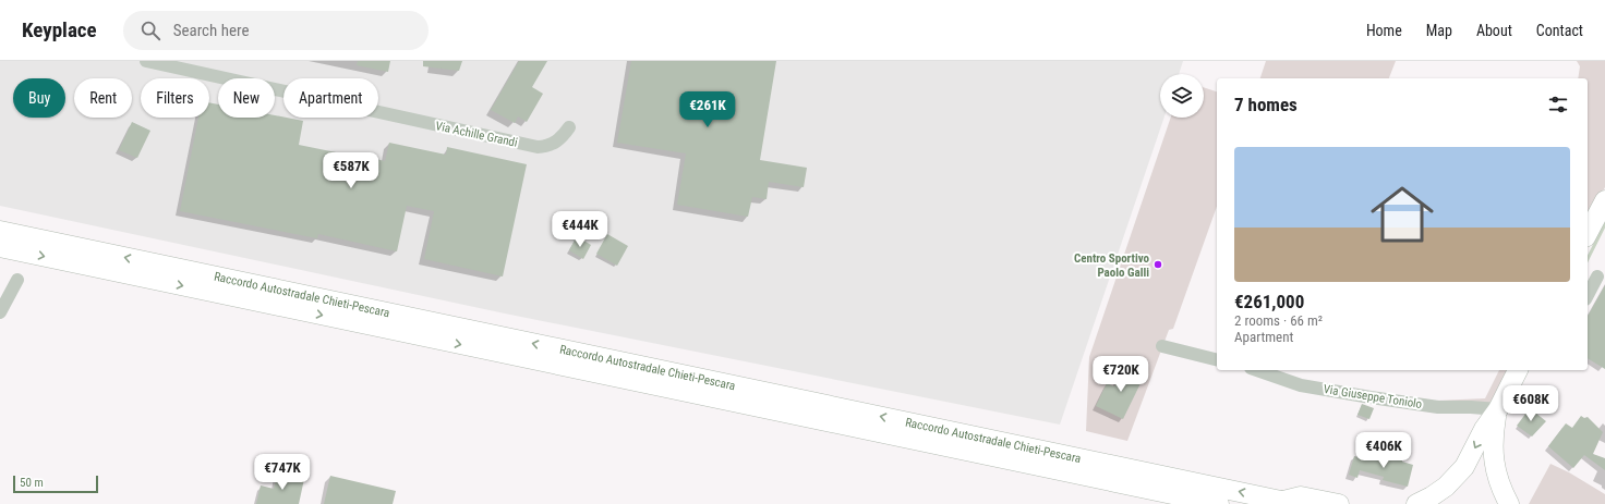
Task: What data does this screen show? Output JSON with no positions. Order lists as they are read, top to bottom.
{
  "streets": {
    "highway": ["Raccordo Autostradale Chieti-Pescara"],
    "street": ["Via Achille Grandi", "Via Giuseppe Toniolo"]
  },
  "places": ["Centro Sportivo Paolo Galli"],
  "scale_bar": "50 m",
  "page": {
    "header": "Keyplace",
    "search": "Search here",
    "nav": [
      "Home",
      "Map",
      "About",
      "Contact"
    ],
    "chip": [
      "Buy",
      "Rent",
      "Filters",
      "New",
      "Apartment"
    ],
    "heading": "7 homes",
    "price": [
      "€261K",
      "€587K",
      "€444K",
      "€720K",
      "€608K",
      "€406K",
      "€747K"
    ],
    "list": [
      {
        "name": "€261,000",
        "note": "2 rooms · 66 m² · Apartment"
      }
    ],
    "scale": "50 m"
  }
}
